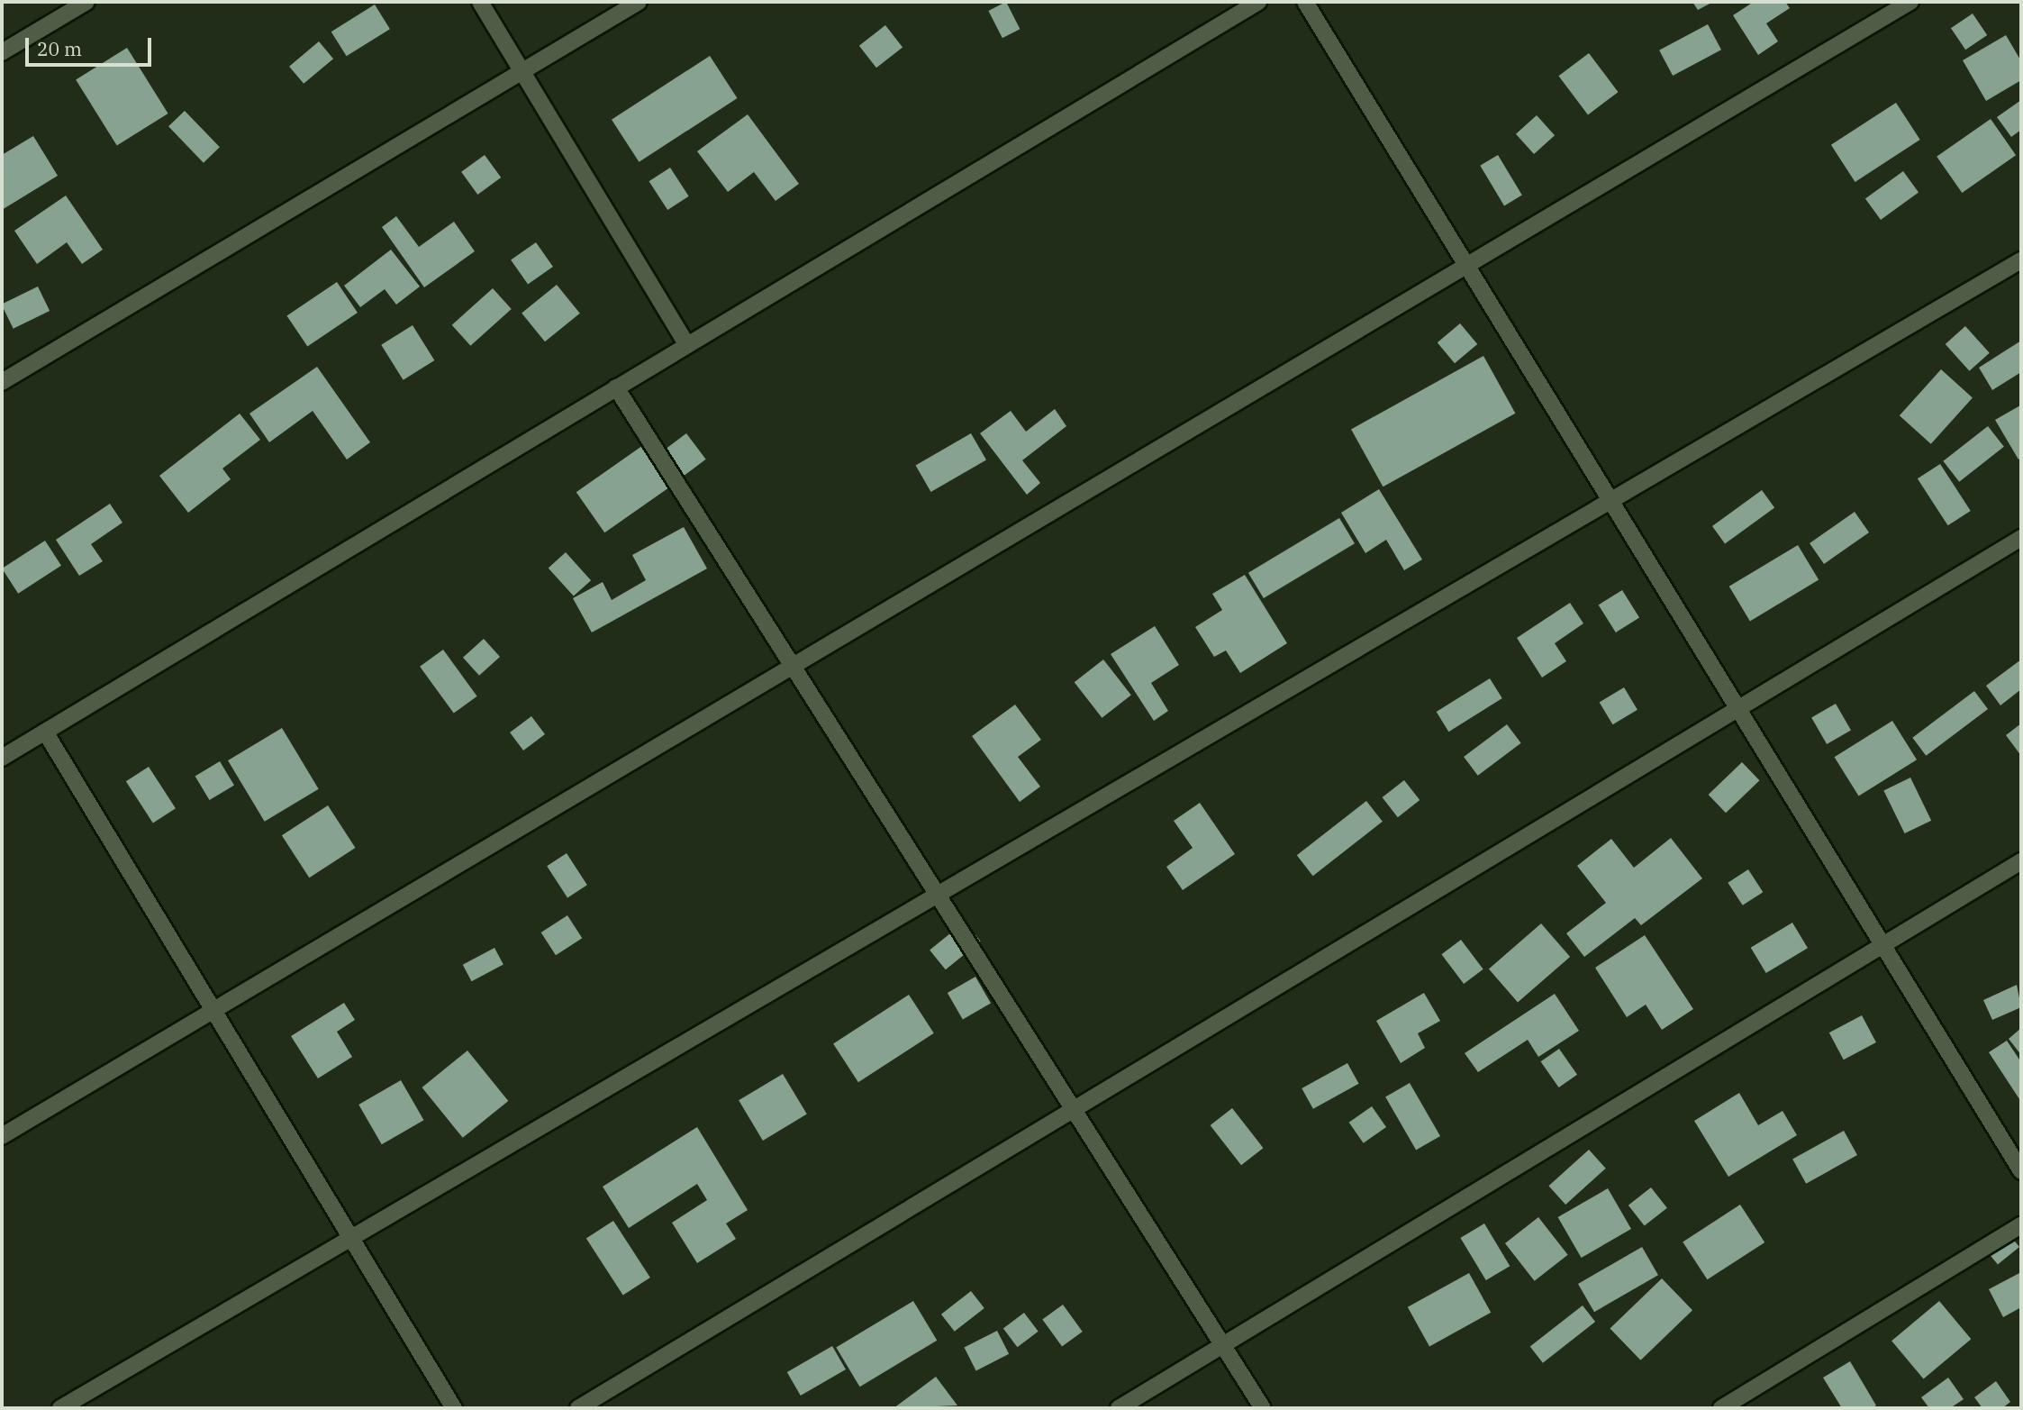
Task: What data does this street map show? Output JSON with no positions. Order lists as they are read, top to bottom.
{
  "scale_bar": "20 m"
}
